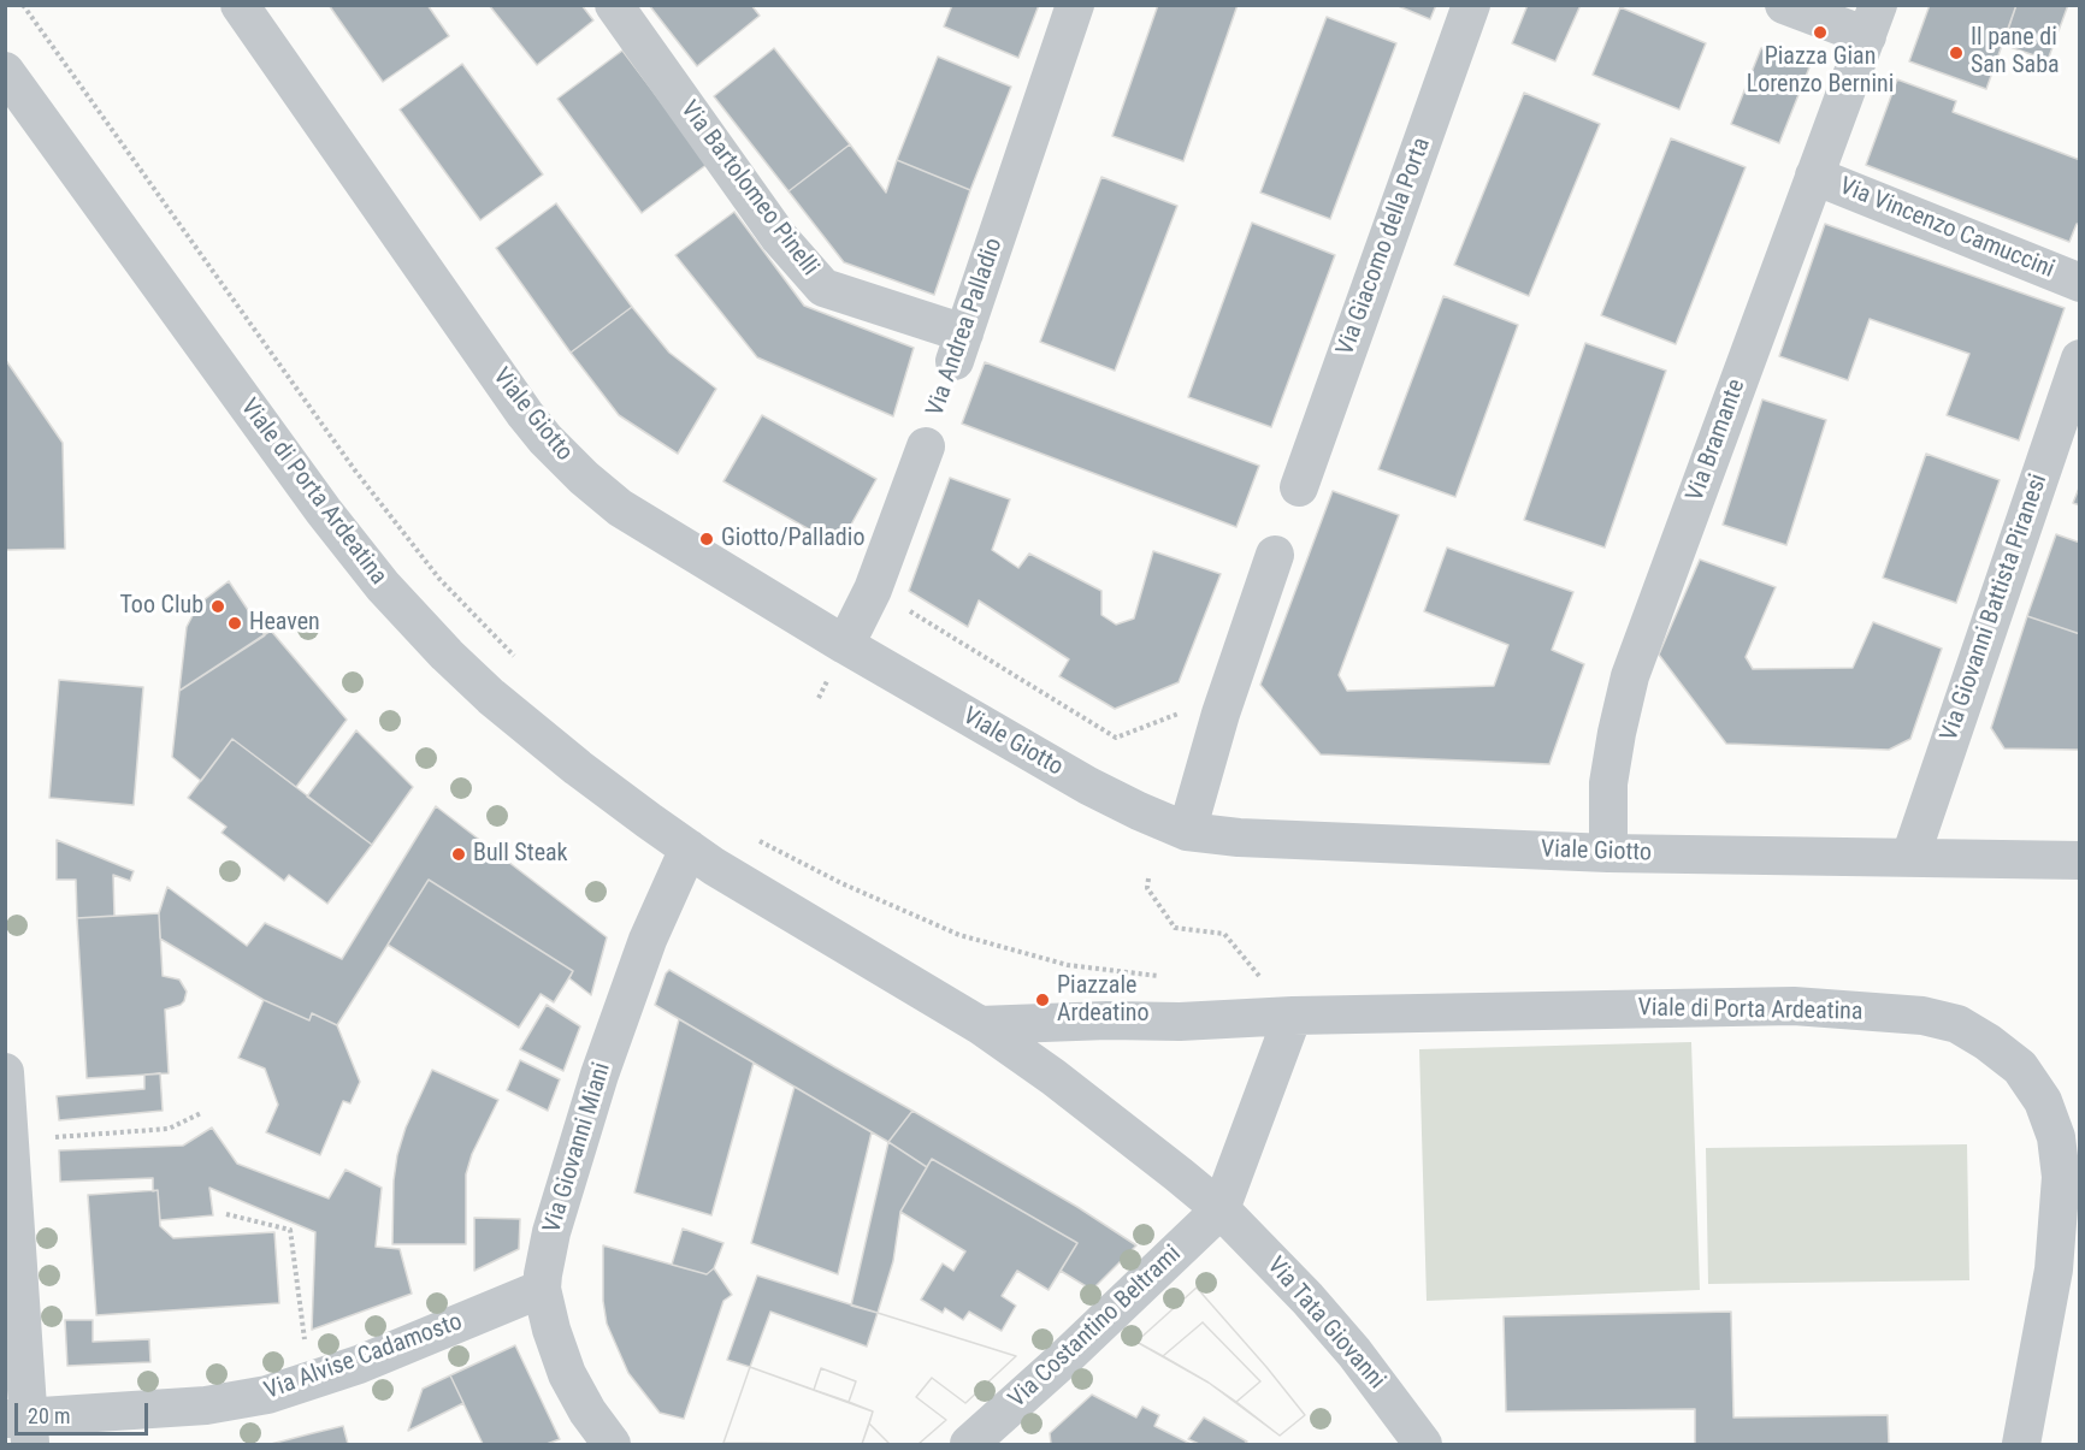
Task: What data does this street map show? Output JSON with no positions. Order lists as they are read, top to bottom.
{
  "streets": {
    "street": [
      "Via Bartolomeo Pinelli",
      "Via Vincenzo Camuccini",
      "Via Giacomo della Porta",
      "Via Andrea Palladio",
      "Viale Giotto",
      "Via Bramante",
      "Viale di Porta Ardeatina",
      "Via Giovanni Battista Piranesi",
      "Via Giovanni Miani",
      "Via Tata Giovanni",
      "Via Costantino Beltrami",
      "Via Alvise Cadamosto"
    ]
  },
  "crossings": [
    ["Via Bartolomeo Pinelli", "Via Andrea Palladio"],
    ["Via Vincenzo Camuccini", "Via Bramante"],
    ["Via Andrea Palladio", "Viale Giotto"],
    ["Viale Giotto", "Via Bramante"],
    ["Viale Giotto", "Via Giovanni Battista Piranesi"],
    ["Viale di Porta Ardeatina", "Via Giovanni Miani"],
    ["Via Giovanni Miani", "Via Alvise Cadamosto"],
    ["Via Tata Giovanni", "Via Costantino Beltrami"]
  ],
  "places": [
    "Piazza Gian Lorenzo Bernini",
    "Il pane di San Saba",
    "Giotto/Palladio",
    "Too Club",
    "Heaven",
    "Bull Steak",
    "Piazzale Ardeatino"
  ],
  "scale_bar": "20 m"
}
